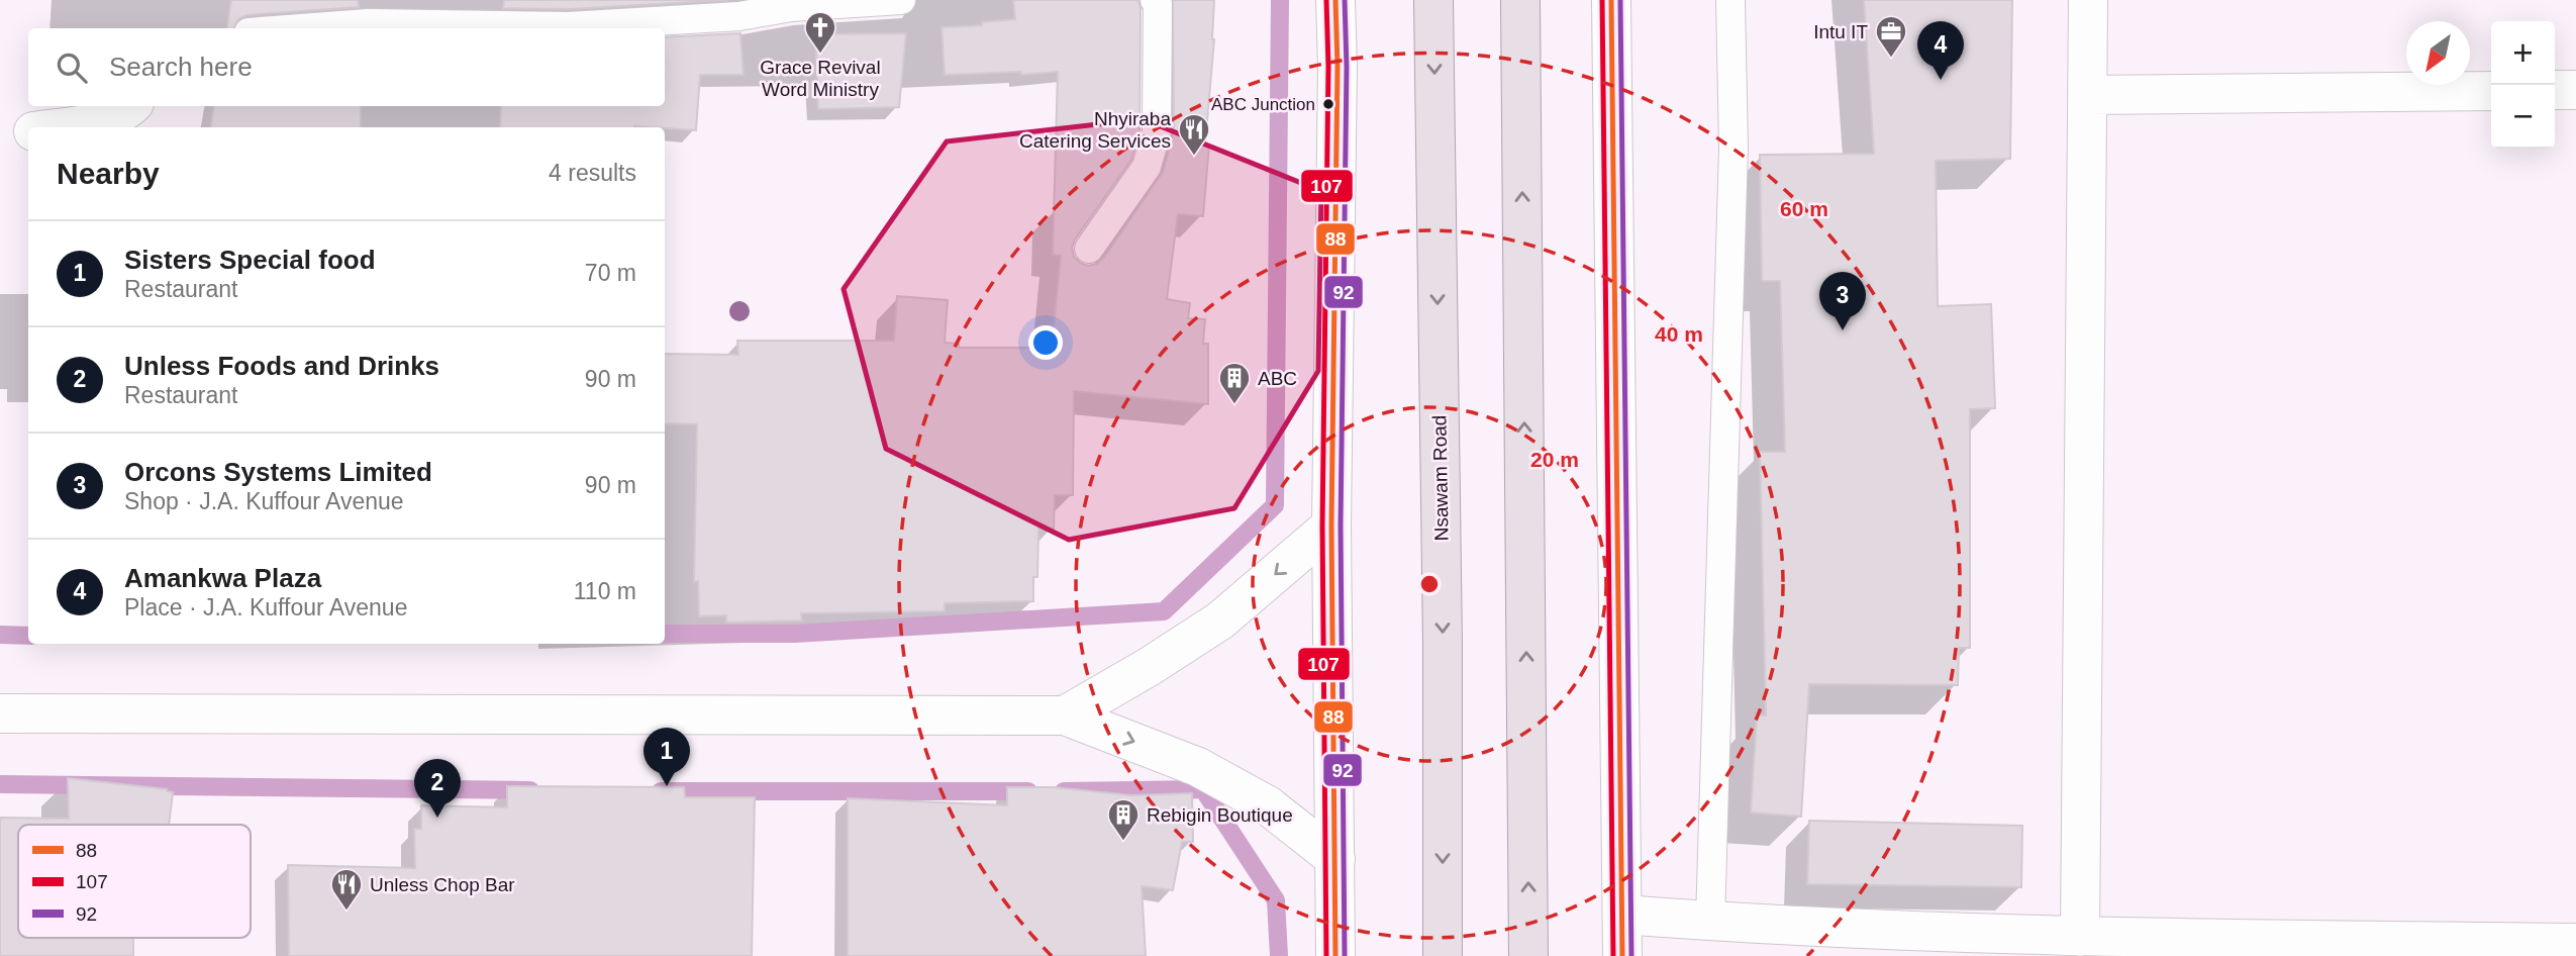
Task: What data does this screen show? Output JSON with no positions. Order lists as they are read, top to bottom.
{
  "streets": {
    "highway": ["Nsawam Road"]
  },
  "places": {
    "church": ["Grace Revival Word Ministry"],
    "office": ["Intu IT"],
    "other": ["ABC Junction"],
    "restaurant": ["Nhyiraba Catering Services", "Unless Chop Bar"],
    "building": ["ABC", "Rebigin Boutique"]
  },
  "lines": ["transit line 88", "transit line 107", "transit line 92"],
  "legend": ["88", "107", "92"],
  "north": "bottom left",
  "page": {
    "map_buttons": ["+", "−"],
    "pins": [
      "4",
      "3",
      "1",
      "2"
    ],
    "search": "Search here",
    "heading": ["Nearby", "4 results"],
    "list": [
      {
        "mark": "1",
        "name": "Sisters Special food",
        "note": "Restaurant",
        "value": "70 m"
      },
      {
        "mark": "2",
        "name": "Unless Foods and Drinks",
        "note": "Restaurant",
        "value": "90 m"
      },
      {
        "mark": "3",
        "name": "Orcons Systems Limited",
        "note": "Shop · J.A. Kuffour Avenue",
        "value": "90 m"
      },
      {
        "mark": "4",
        "name": "Amankwa Plaza",
        "note": "Place · J.A. Kuffour Avenue",
        "value": "110 m"
      }
    ]
  },
  "rings": ["60 m", "40 m", "20 m"]
}
